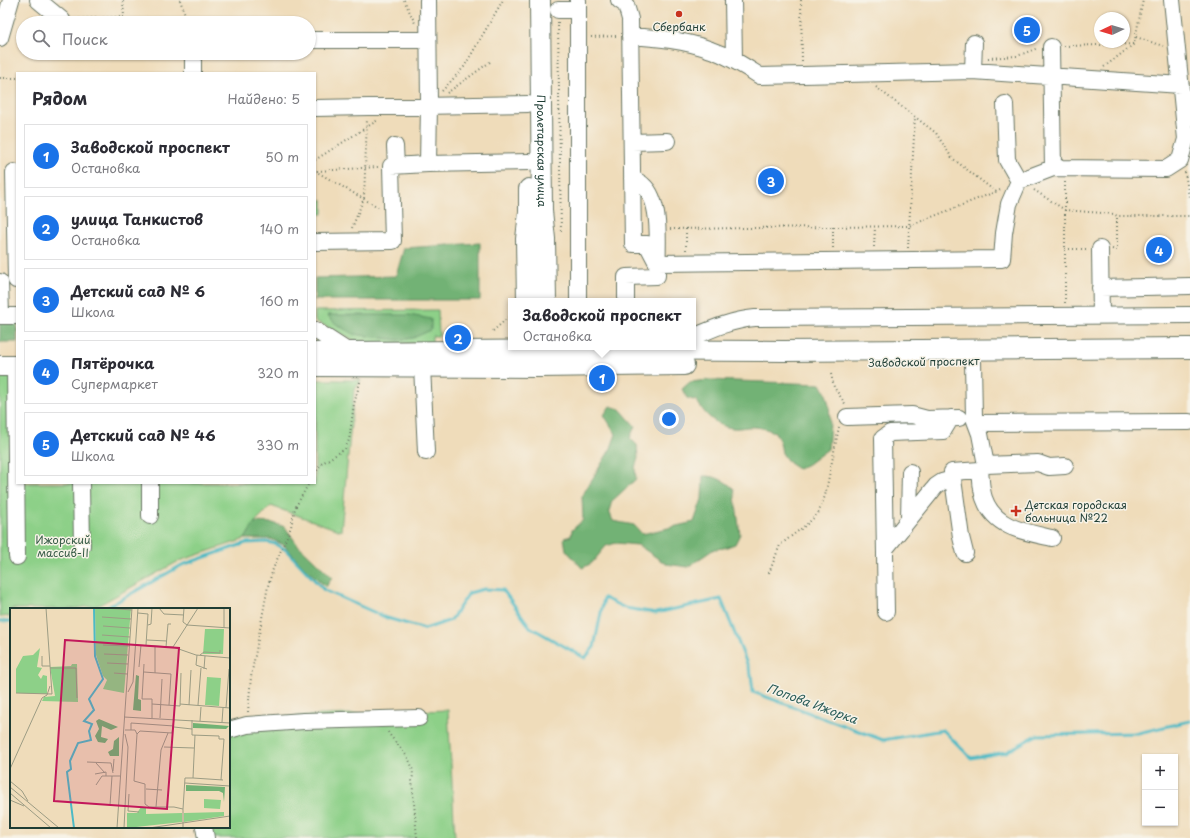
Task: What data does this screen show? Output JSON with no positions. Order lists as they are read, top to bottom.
{
  "streets": {
    "main road": ["Пролетарская улица", "Заводской проспект"]
  },
  "water": ["Попова Ижорка"],
  "parks": ["Ижорский массив-II"],
  "places": {
    "other": ["Сбербанк"],
    "health": ["Детская городская больница №22"]
  },
  "north": "left",
  "page": {
    "pins": [
      "5",
      "3",
      "4",
      "2",
      "1"
    ],
    "search": "Поиск",
    "heading": ["Рядом", "Найдено: 5"],
    "list": [
      {
        "mark": "1",
        "name": "Заводской проспект",
        "note": "Остановка",
        "value": "50 m"
      },
      {
        "mark": "2",
        "name": "улица Танкистов",
        "note": "Остановка",
        "value": "140 m"
      },
      {
        "mark": "3",
        "name": "Детский сад № 6",
        "note": "Школа",
        "value": "160 m"
      },
      {
        "mark": "4",
        "name": "Пятёрочка",
        "note": "Супермаркет",
        "value": "320 m"
      },
      {
        "mark": "5",
        "name": "Детский сад № 46",
        "note": "Школа",
        "value": "330 m"
      }
    ],
    "popup": ["Заводской проспект", "Остановка"],
    "map_buttons": ["+", "−"]
  }
}
